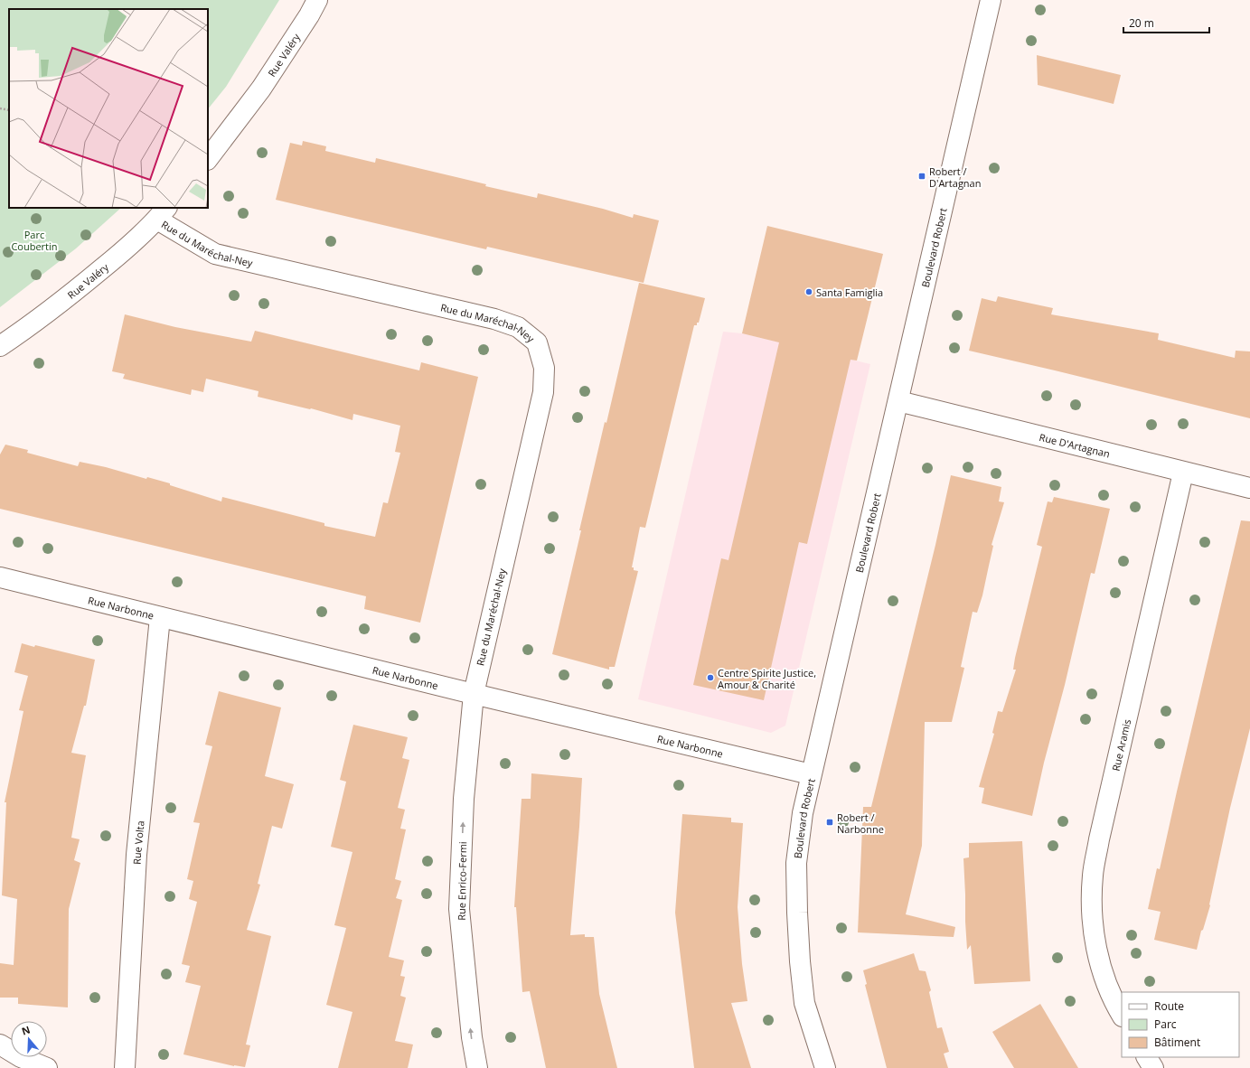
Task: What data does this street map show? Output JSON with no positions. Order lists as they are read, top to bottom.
{
  "streets": {
    "street": [
      "Rue Valéry",
      "Rue du Maréchal-Ney",
      "Boulevard Robert",
      "Rue D'Artagnan",
      "Rue Narbonne",
      "Rue Aramis",
      "Rue Volta",
      "Rue Enrico-Fermi"
    ]
  },
  "crossings": [
    ["Rue Valéry", "Rue du Maréchal-Ney"],
    ["Rue du Maréchal-Ney", "Rue Narbonne"],
    ["Rue du Maréchal-Ney", "Rue Enrico-Fermi"],
    ["Boulevard Robert", "Rue D'Artagnan"],
    ["Boulevard Robert", "Rue Narbonne"],
    ["Rue D'Artagnan", "Rue Aramis"],
    ["Rue Narbonne", "Rue Volta"],
    ["Rue Narbonne", "Rue Enrico-Fermi"]
  ],
  "one_way": ["Rue Enrico-Fermi"],
  "parks": ["Parc Coubertin"],
  "places": {
    "transit": ["Robert / D'Artagnan", "Robert / Narbonne"],
    "other": ["Santa Famiglia", "Centre Spirite Justice, Amour & Charité"]
  },
  "legend": ["Route", "Parc", "Bâtiment"],
  "scale_bar": "20 m",
  "north": "top"
}
